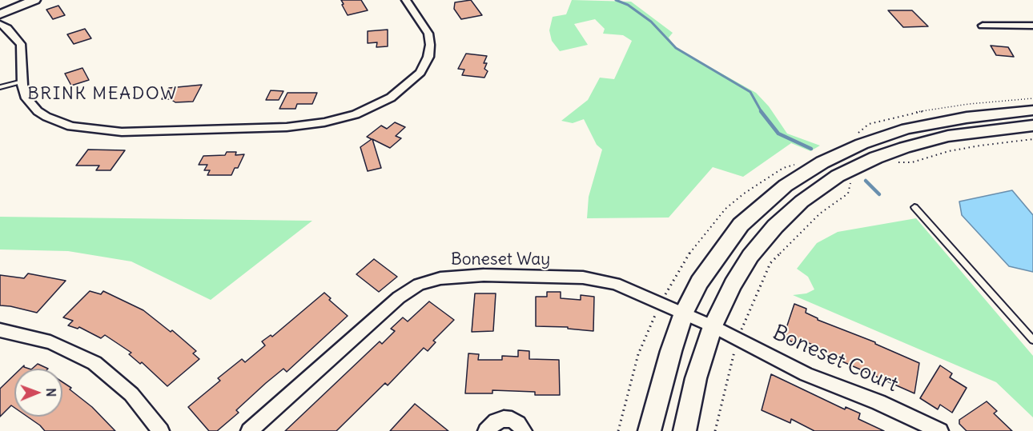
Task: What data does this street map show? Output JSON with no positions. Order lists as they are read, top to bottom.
{
  "streets": {
    "street": ["Boneset Way", "Boneset Court"]
  },
  "crossings": [
    ["Boneset Way", "Boneset Court"]
  ],
  "districts": ["BRINK MEADOW"],
  "north": "right"
}
